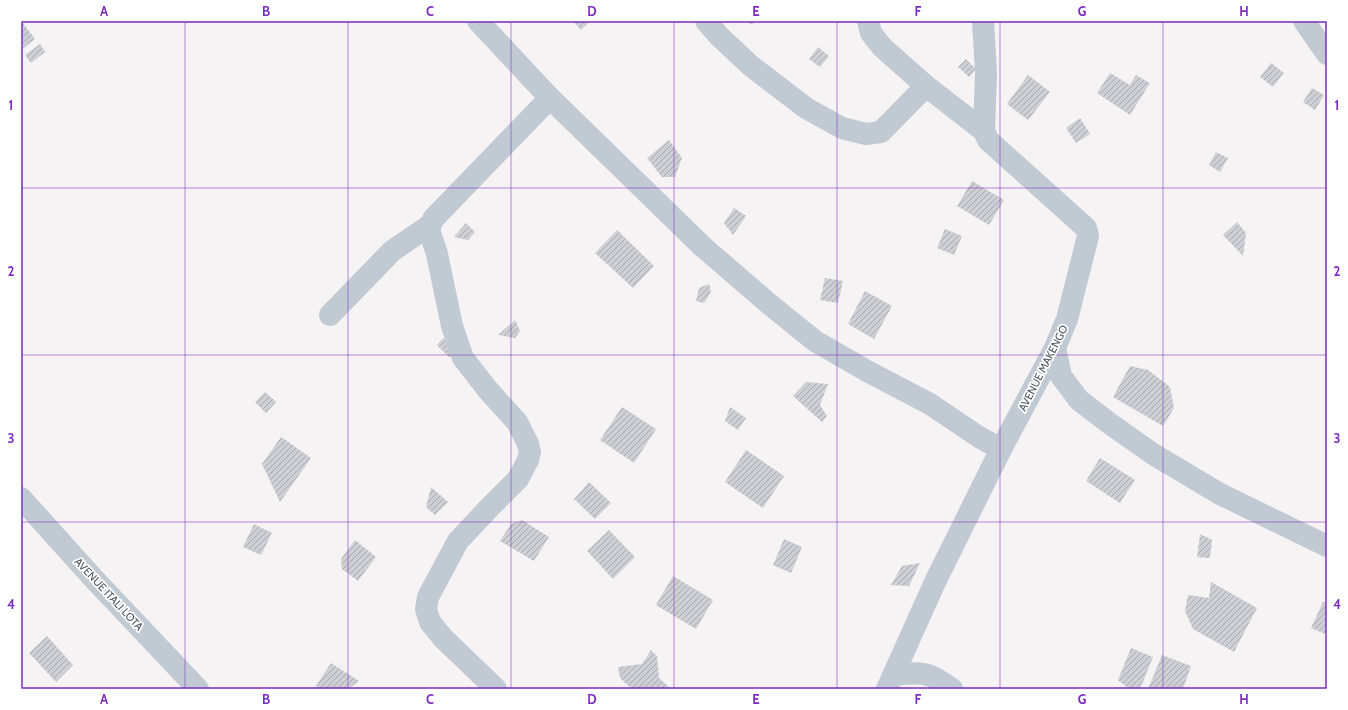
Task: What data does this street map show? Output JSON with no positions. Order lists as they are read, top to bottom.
{
  "streets": {
    "street": ["AVENUE MAKENGO", "AVENUE ITALI LOTA"]
  },
  "grid": {
    "columns": [
      "A",
      "B",
      "C",
      "D",
      "E",
      "F",
      "G",
      "H"
    ],
    "rows": [
      "1",
      "2",
      "3",
      "4"
    ]
  }
}
